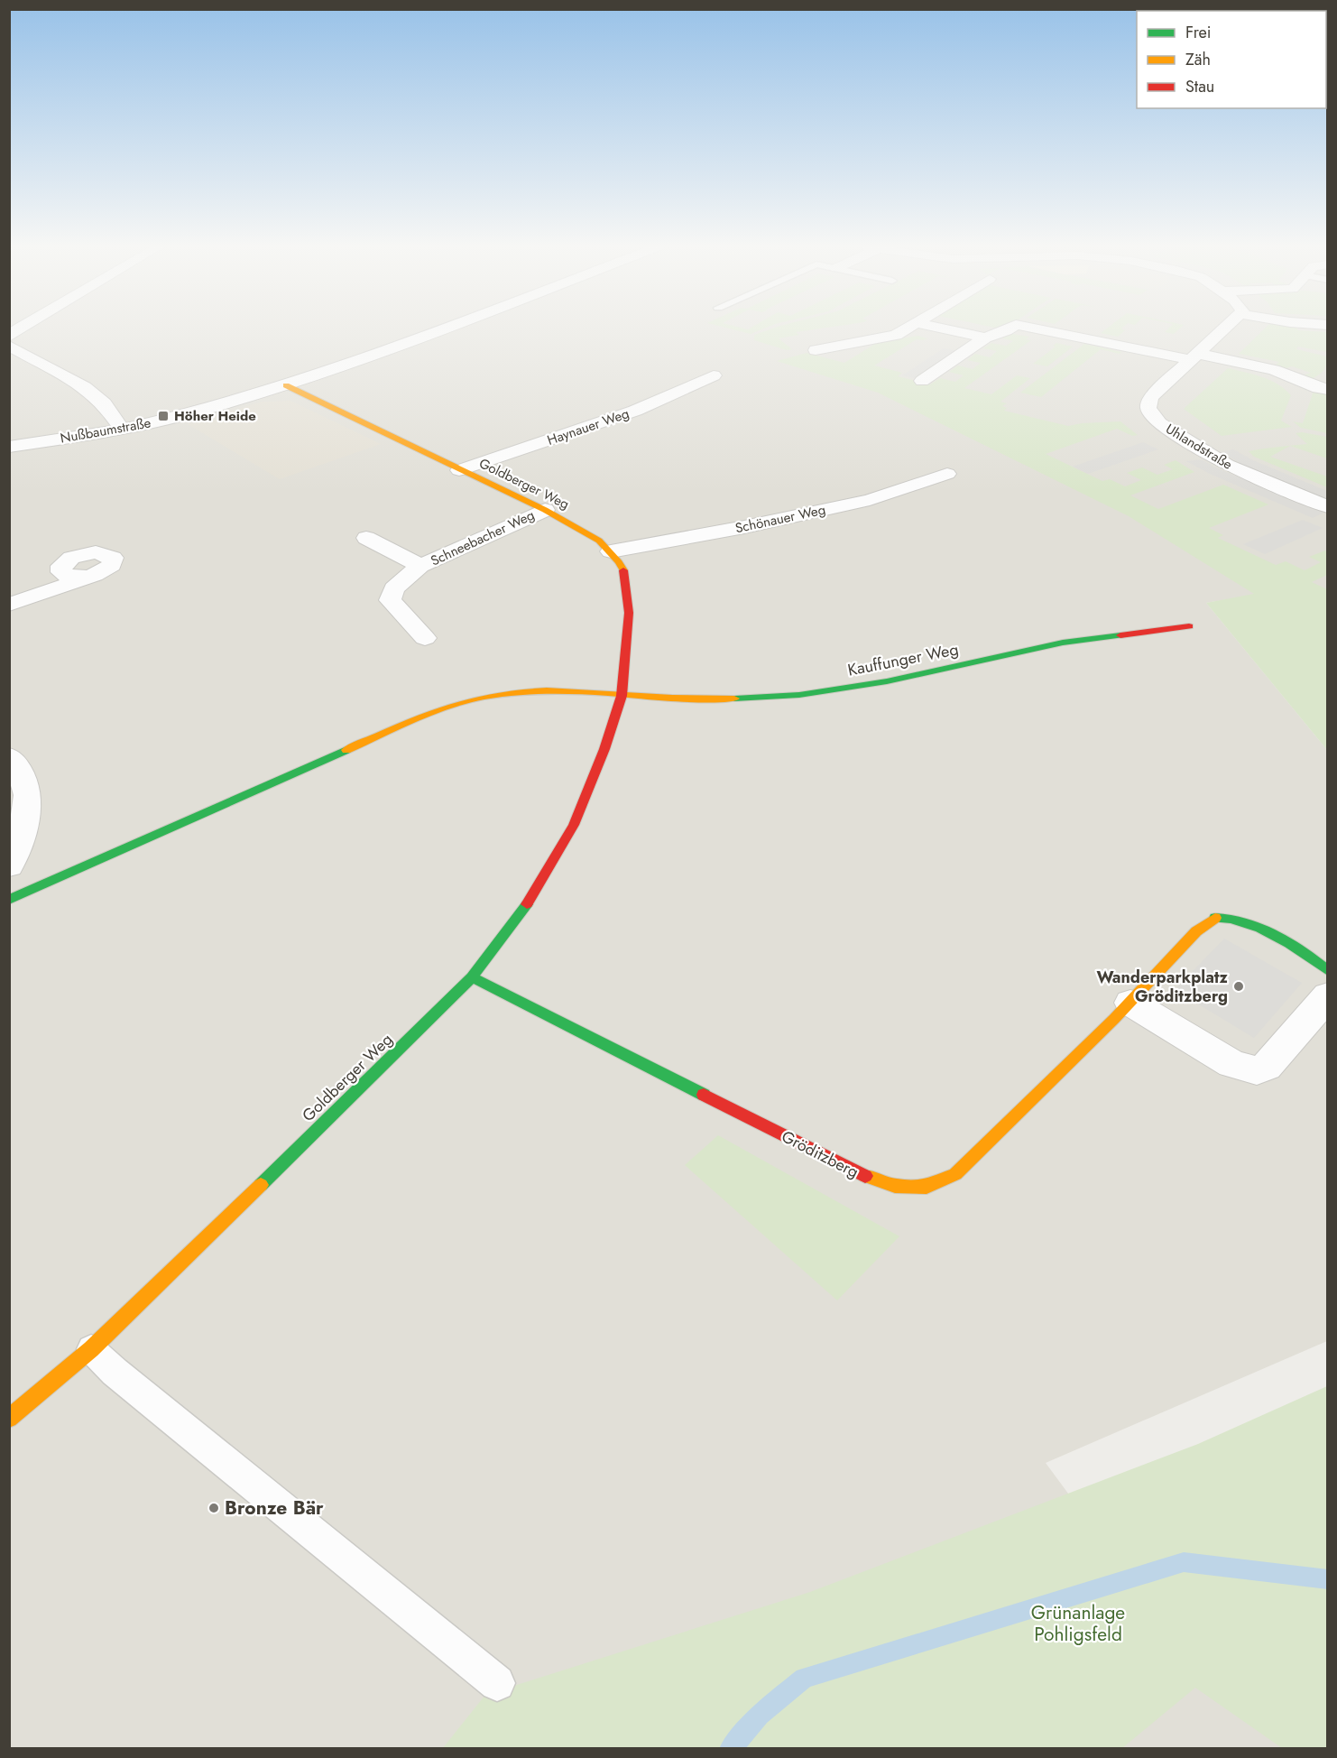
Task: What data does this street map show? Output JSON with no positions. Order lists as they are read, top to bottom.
{
  "streets": {
    "street": [
      "Haynauer Weg",
      "Nußbaumstraße",
      "Uhlandstraße",
      "Goldberger Weg",
      "Schönauer Weg",
      "Schneebacher Weg",
      "Kauffunger Weg",
      "Gröditzberg"
    ]
  },
  "crossings": [
    ["Haynauer Weg", "Goldberger Weg"],
    ["Nußbaumstraße", "Goldberger Weg"],
    ["Goldberger Weg", "Schönauer Weg"],
    ["Goldberger Weg", "Schneebacher Weg"],
    ["Goldberger Weg", "Kauffunger Weg"],
    ["Goldberger Weg", "Gröditzberg"]
  ],
  "parks": ["Grünanlage Pohligsfeld"],
  "places": {
    "transit": ["Höher Heide"],
    "other": ["Wanderparkplatz Gröditzberg", "Bronze Bär"]
  },
  "legend": ["Frei", "Zäh", "Stau"]
}
